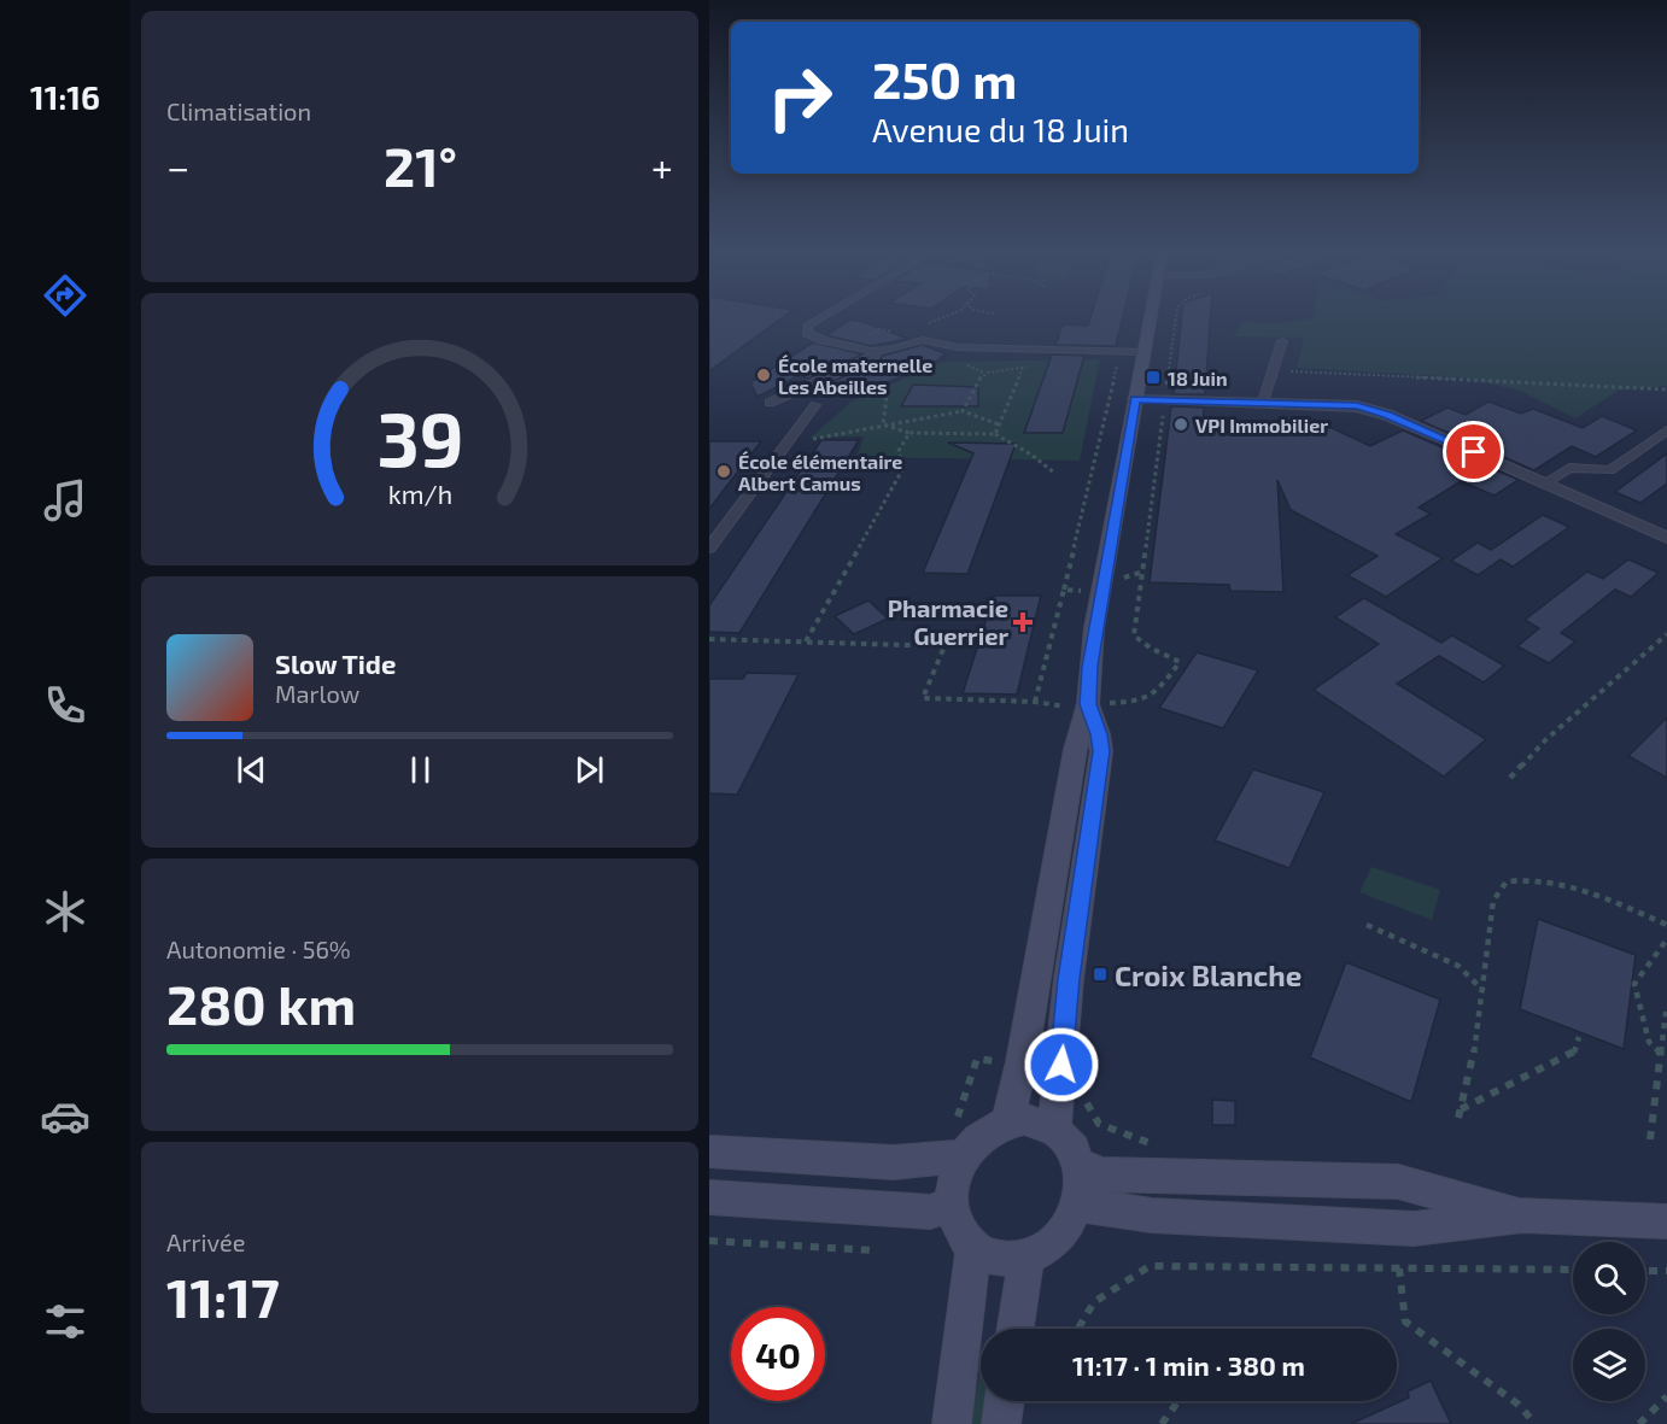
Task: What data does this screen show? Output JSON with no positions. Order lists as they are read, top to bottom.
{
  "places": {
    "other": ["École maternelle Les Abeilles", "VPI Immobilier", "École élémentaire Albert Camus"],
    "transit": ["18 Juin", "Croix Blanche"],
    "health": ["Pharmacie Guerrier"]
  },
  "page": {
    "tabs": "11:16",
    "tile": [
      "Climatisation",
      ["Autonomie · 56%", "280 km"],
      ["Arrivée", "11:17"]
    ],
    "turn": ["250 m", "Avenue du 18 Juin"],
    "heat": ["−", "21°", "+"],
    "song": ["Slow Tide", "Marlow"],
    "limit": "40",
    "trip": "11:17 · 1 min · 380 m",
    "gauge": ["39", "km/h"]
  }
}
